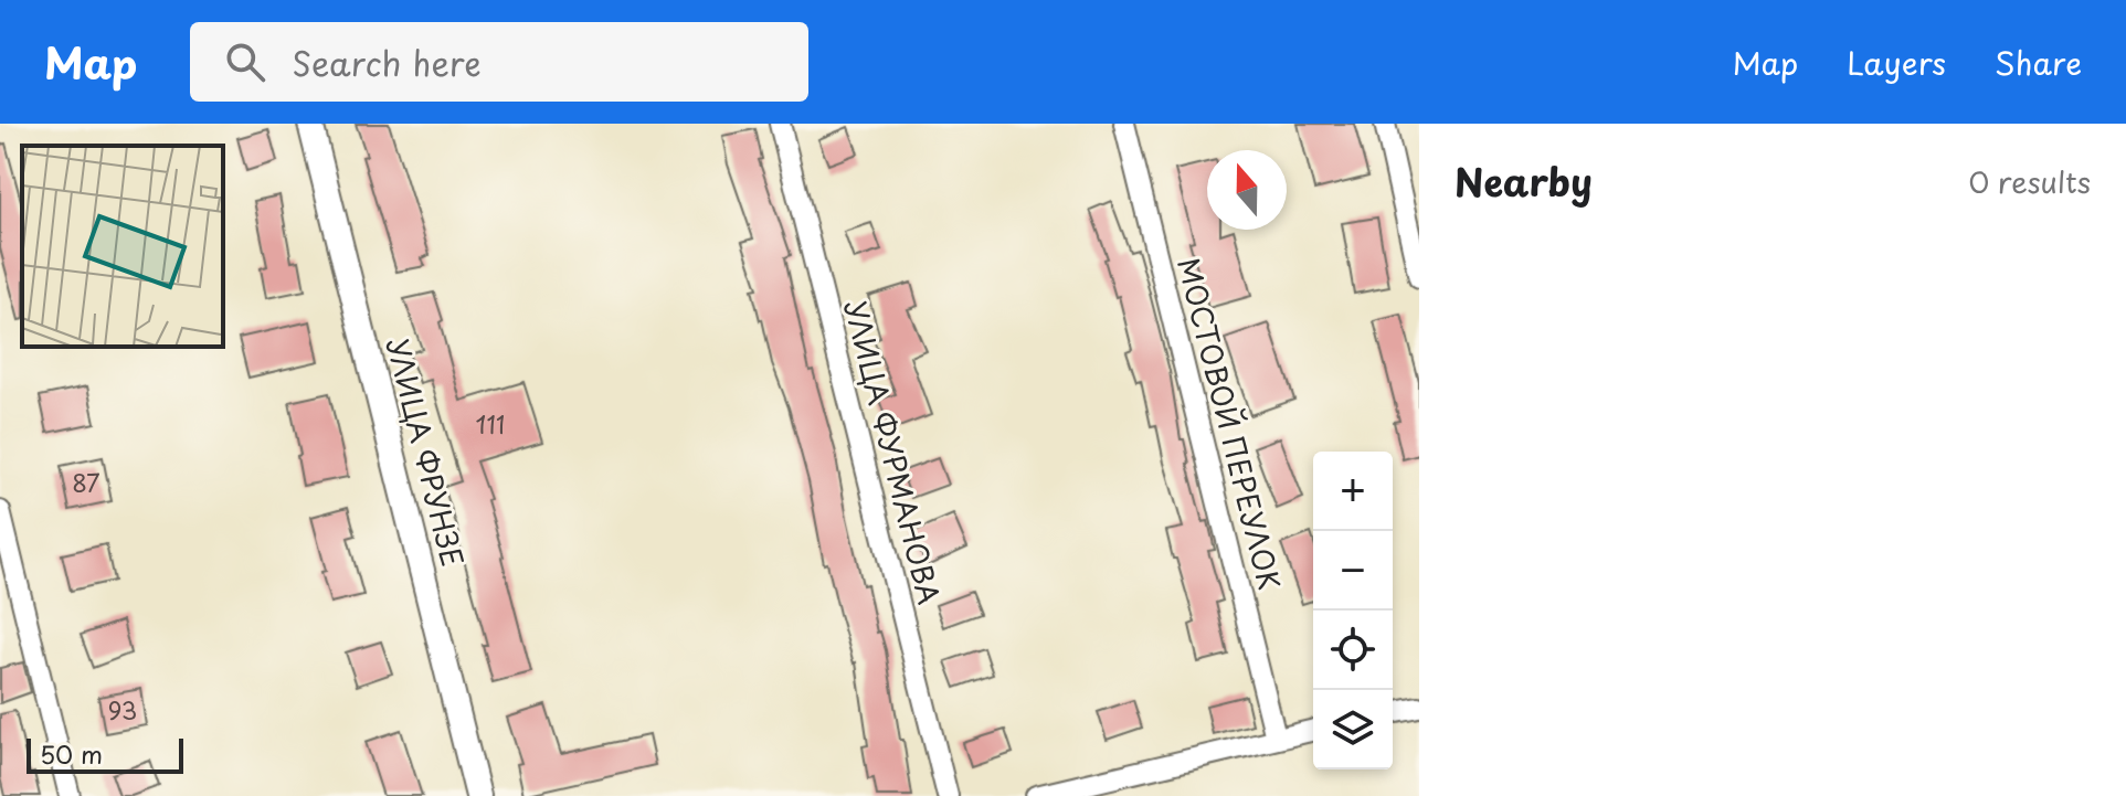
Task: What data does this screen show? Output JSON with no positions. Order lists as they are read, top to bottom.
{
  "streets": {
    "street": ["МОСТОВОЙ ПЕРЕУЛОК", "УЛИЦА ФРУНЗЕ", "УЛИЦА ФУРМАНОВА"]
  },
  "house_numbers": ["111", "87", "93"],
  "scale_bar": "50 m",
  "north": "top",
  "page": {
    "header": "Map",
    "search": "Search here",
    "nav": ["Map", "Layers", "Share"],
    "heading": ["Nearby", "0 results"],
    "map_buttons": ["+", "−"],
    "scale": "50 m"
  }
}
